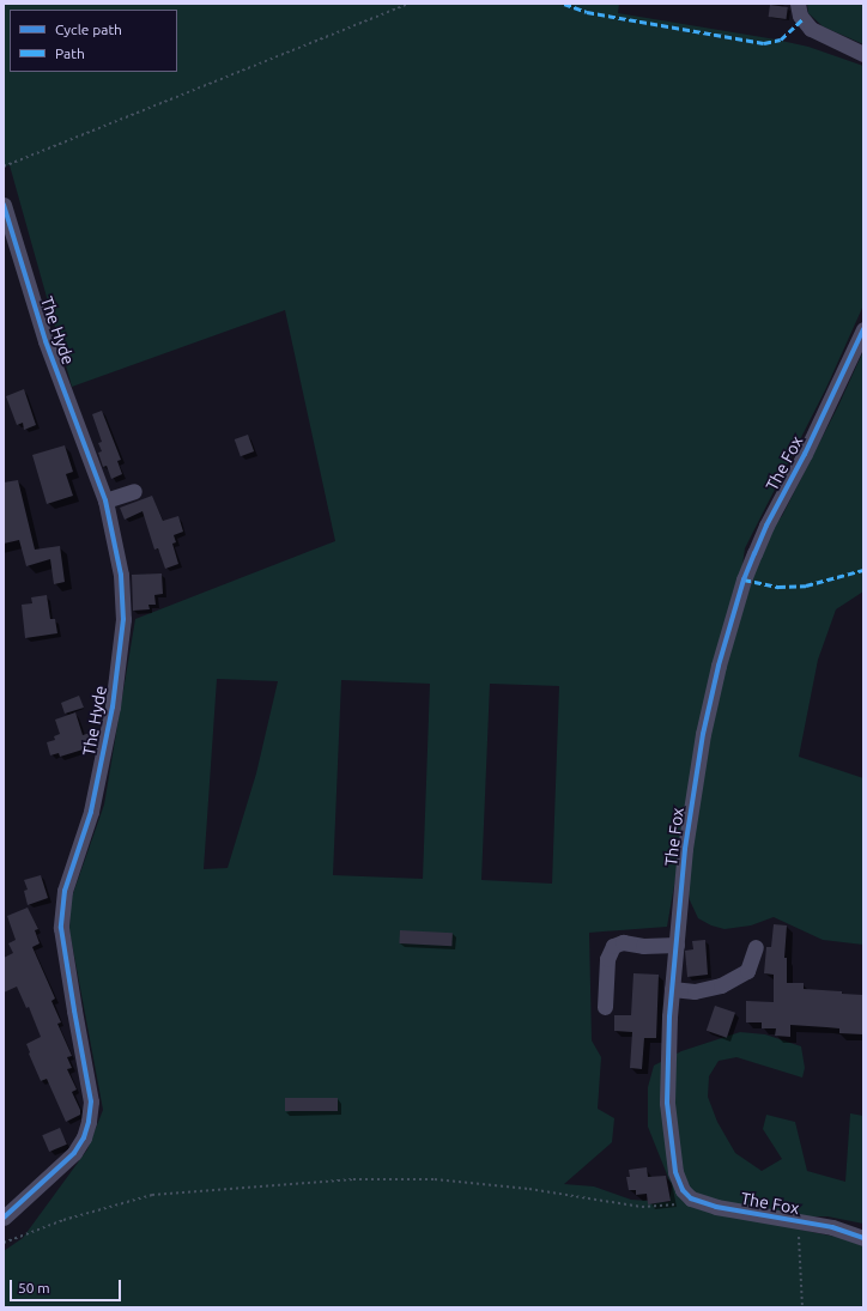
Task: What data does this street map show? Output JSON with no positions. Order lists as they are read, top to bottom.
{
  "streets": {
    "street": ["The Hyde", "The Fox"]
  },
  "legend": ["Cycle path", "Path"],
  "scale_bar": "50 m"
}
